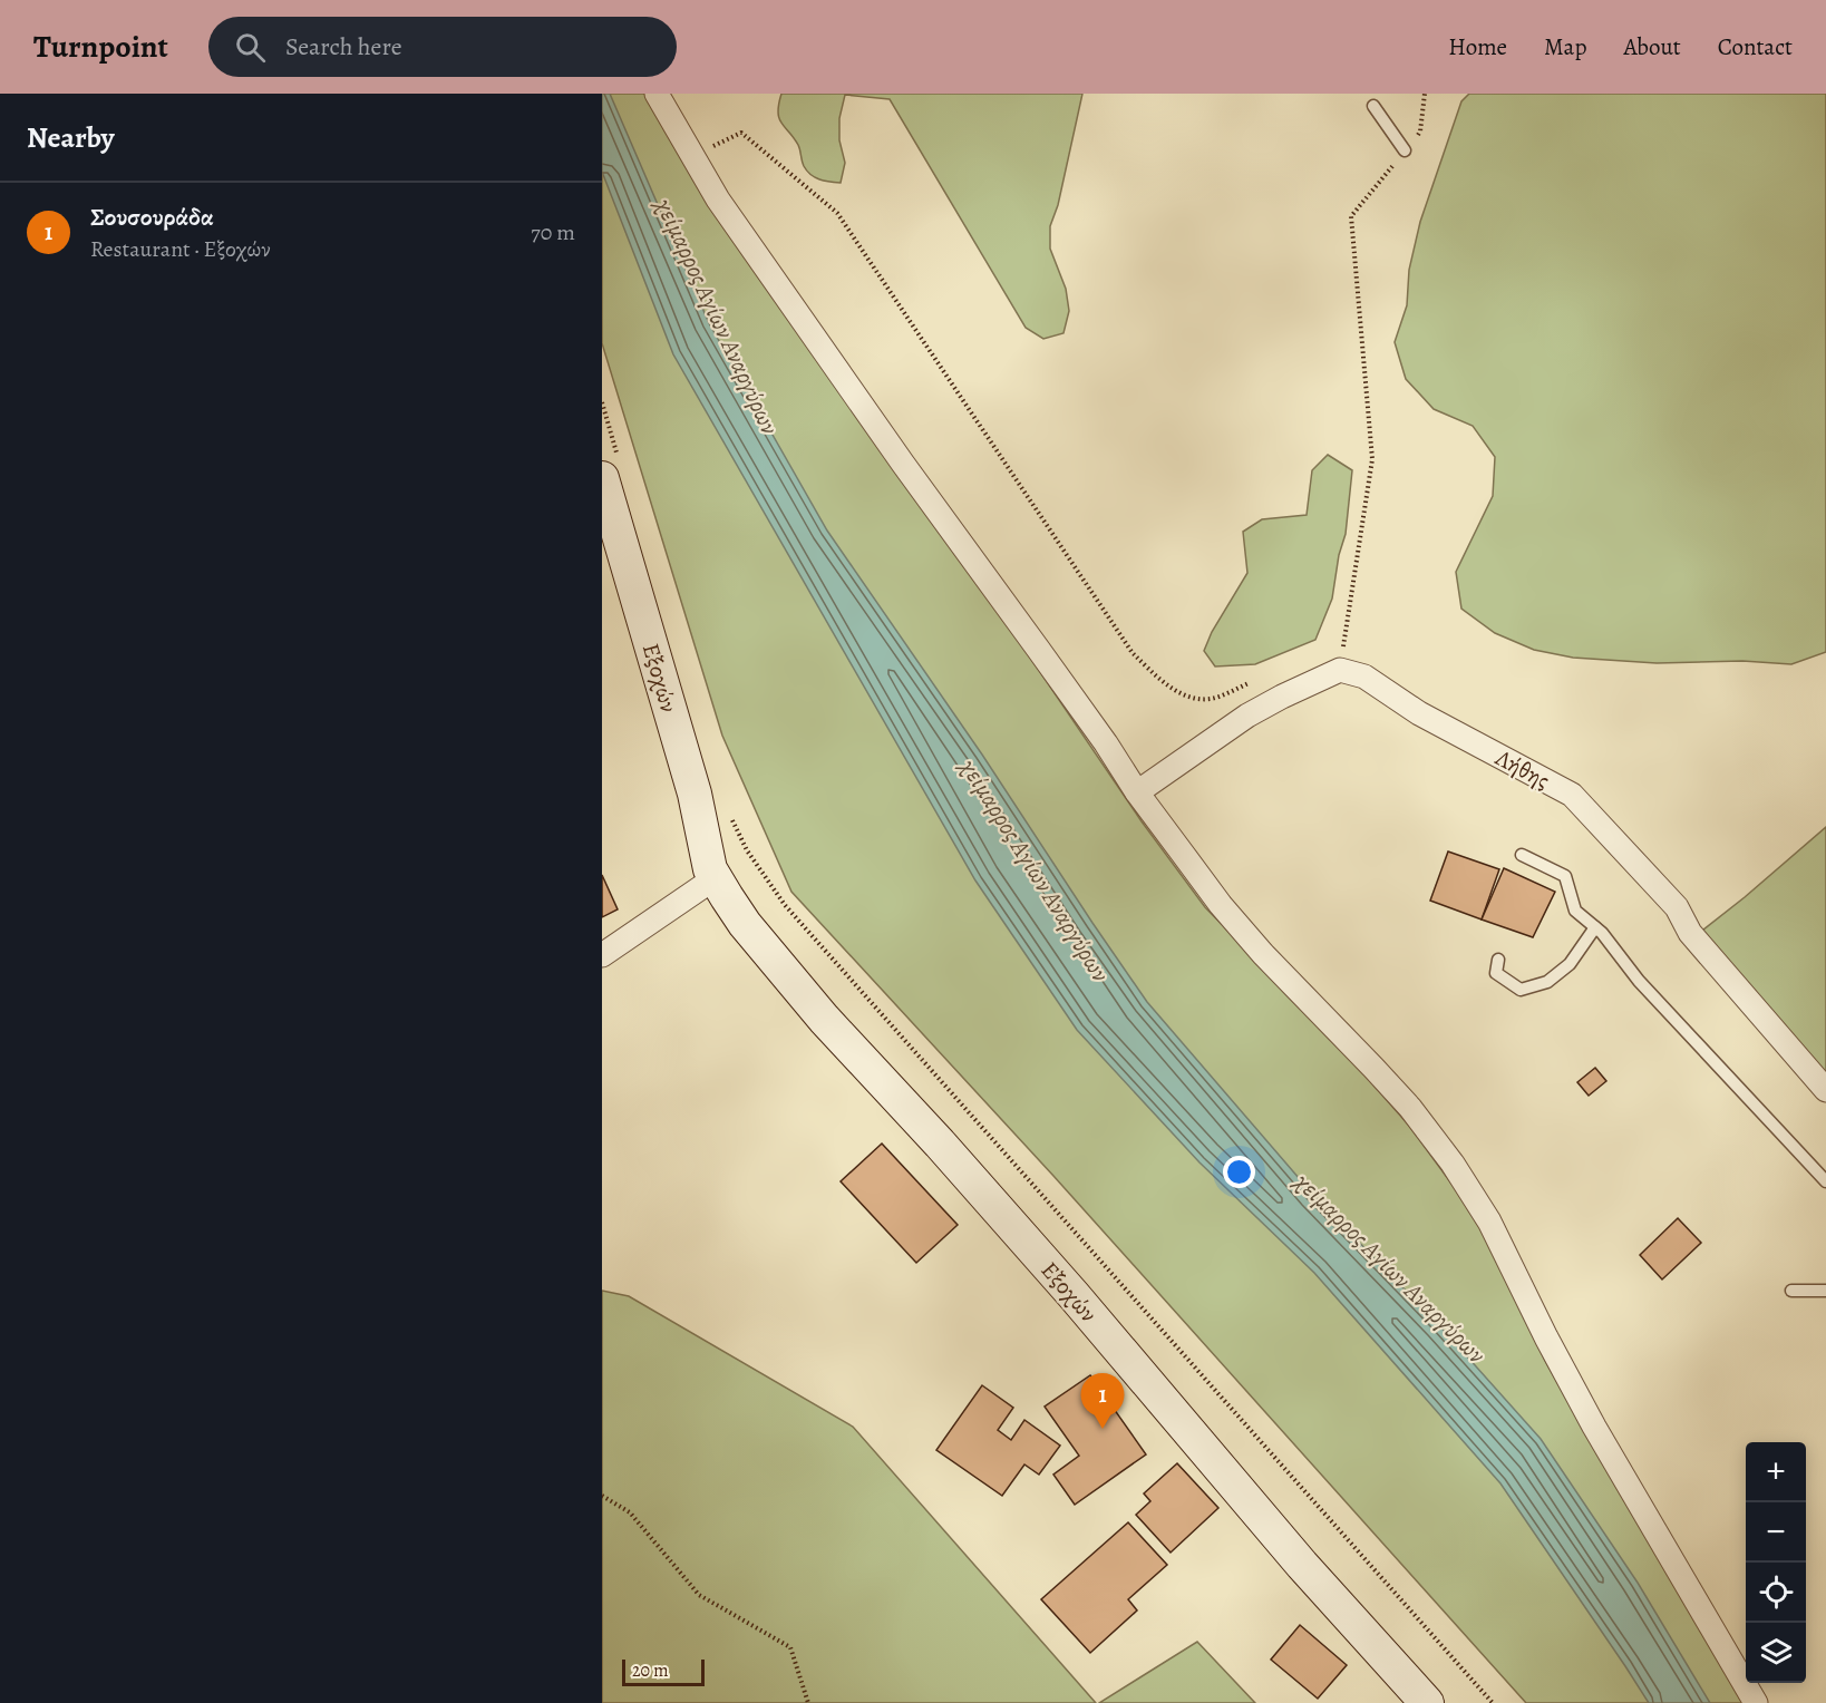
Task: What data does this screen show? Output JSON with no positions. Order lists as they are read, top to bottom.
{
  "streets": {
    "main road": ["Εξοχών"],
    "street": ["Λήθης"]
  },
  "water": ["χείμαρρος Αγίων Αναργύρων"],
  "scale_bar": "20 m",
  "page": {
    "header": "Turnpoint",
    "search": "Search here",
    "nav": [
      "Home",
      "Map",
      "About",
      "Contact"
    ],
    "heading": "Nearby",
    "list": [
      {
        "mark": "1",
        "name": "Σουσουράδα",
        "note": "Restaurant · Εξοχών",
        "value": "70 m"
      }
    ],
    "pins": "1",
    "map_buttons": ["+", "−"],
    "scale": "20 m"
  }
}
